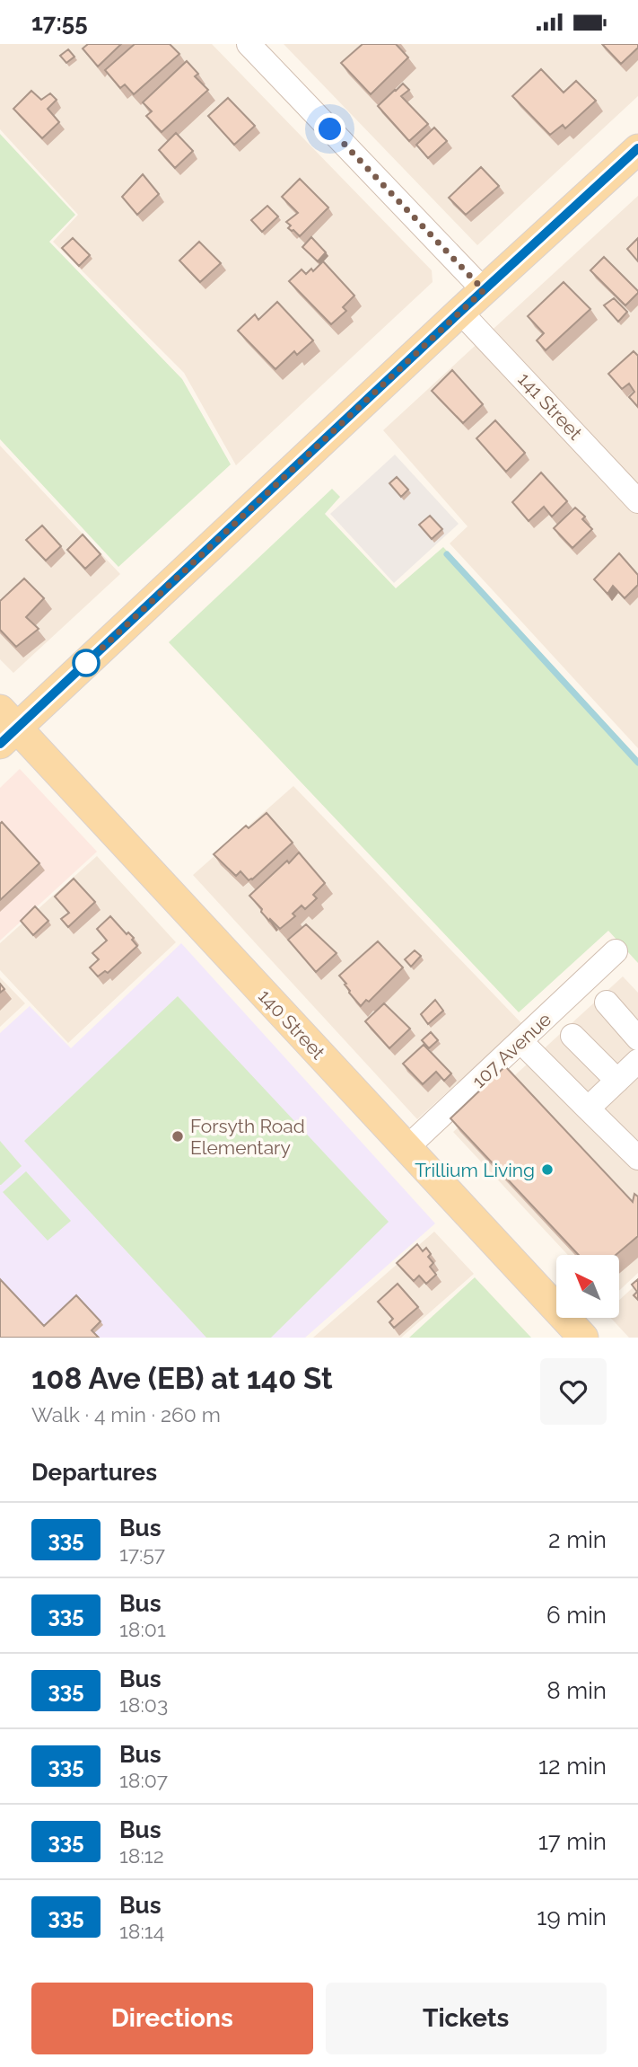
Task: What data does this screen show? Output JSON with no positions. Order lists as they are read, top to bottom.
{
  "streets": {
    "main road": ["140 Street"],
    "street": ["141 Street", "107 Avenue"]
  },
  "crossings": [
    ["140 Street", "107 Avenue"]
  ],
  "places": ["Forsyth Road Elementary", "Trillium Living"],
  "lines": ["bus line 335"],
  "north": "top left",
  "page": {
    "status": "17:55",
    "heading": [
      ["108 Ave (EB) at 140 St", "Walk · 4 min · 260 m"],
      "Departures"
    ],
    "list": [
      {
        "mark": "335",
        "name": "Bus",
        "note": "17:57",
        "value": "2 min"
      },
      {
        "mark": "335",
        "name": "Bus",
        "note": "18:01",
        "value": "6 min"
      },
      {
        "mark": "335",
        "name": "Bus",
        "note": "18:03",
        "value": "8 min"
      },
      {
        "mark": "335",
        "name": "Bus",
        "note": "18:07",
        "value": "12 min"
      },
      {
        "mark": "335",
        "name": "Bus",
        "note": "18:12",
        "value": "17 min"
      },
      {
        "mark": "335",
        "name": "Bus",
        "note": "18:14",
        "value": "19 min"
      }
    ],
    "buttons": ["Directions", "Tickets"]
  }
}
